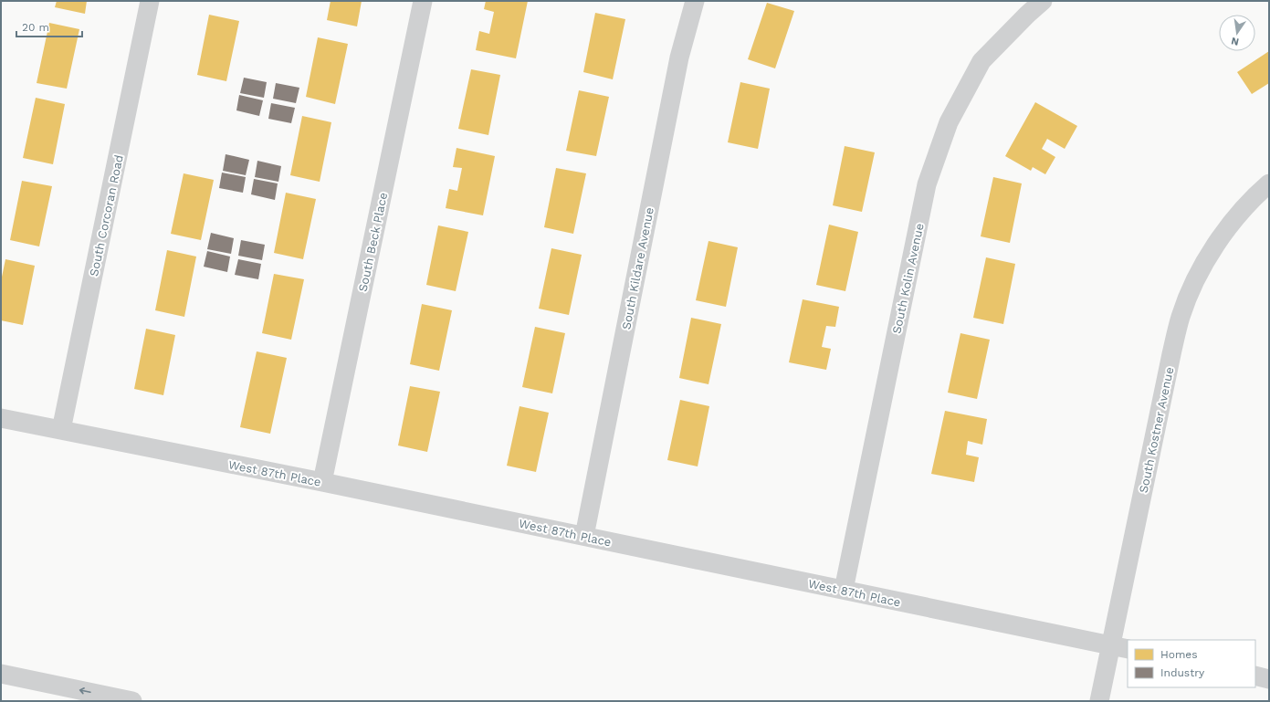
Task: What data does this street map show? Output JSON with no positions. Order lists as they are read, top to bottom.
{
  "streets": {
    "street": [
      "South Corcoran Road",
      "South Beck Place",
      "South Kildare Avenue",
      "South Kolin Avenue",
      "South Kostner Avenue",
      "West 87th Place"
    ]
  },
  "crossings": [
    ["South Corcoran Road", "West 87th Place"],
    ["South Beck Place", "West 87th Place"],
    ["South Kildare Avenue", "West 87th Place"],
    ["South Kolin Avenue", "West 87th Place"],
    ["South Kostner Avenue", "West 87th Place"]
  ],
  "legend": ["Homes", "Industry"],
  "scale_bar": "20 m",
  "north": "bottom"
}
